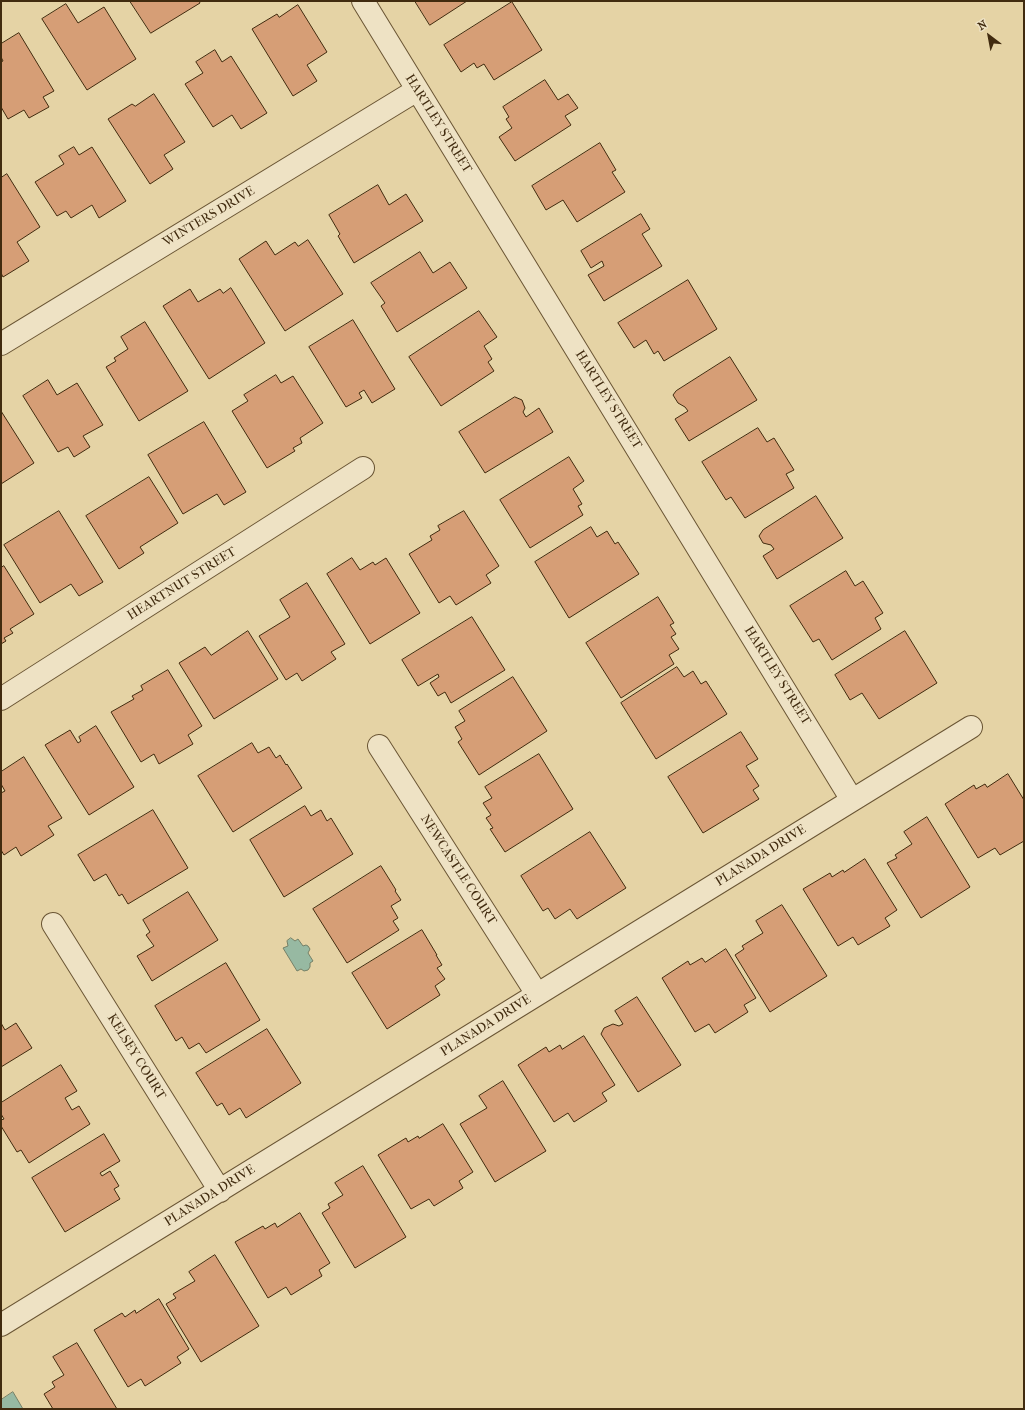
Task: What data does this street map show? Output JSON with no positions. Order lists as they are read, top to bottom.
{
  "streets": {
    "street": [
      "HARTLEY STREET",
      "WINTERS DRIVE",
      "HEARTNUT STREET",
      "PLANADA DRIVE",
      "NEWCASTLE COURT",
      "KELSEY COURT"
    ]
  },
  "crossings": [
    ["HARTLEY STREET", "WINTERS DRIVE"],
    ["HARTLEY STREET", "PLANADA DRIVE"],
    ["PLANADA DRIVE", "NEWCASTLE COURT"],
    ["PLANADA DRIVE", "KELSEY COURT"]
  ],
  "north": "top left"
}
